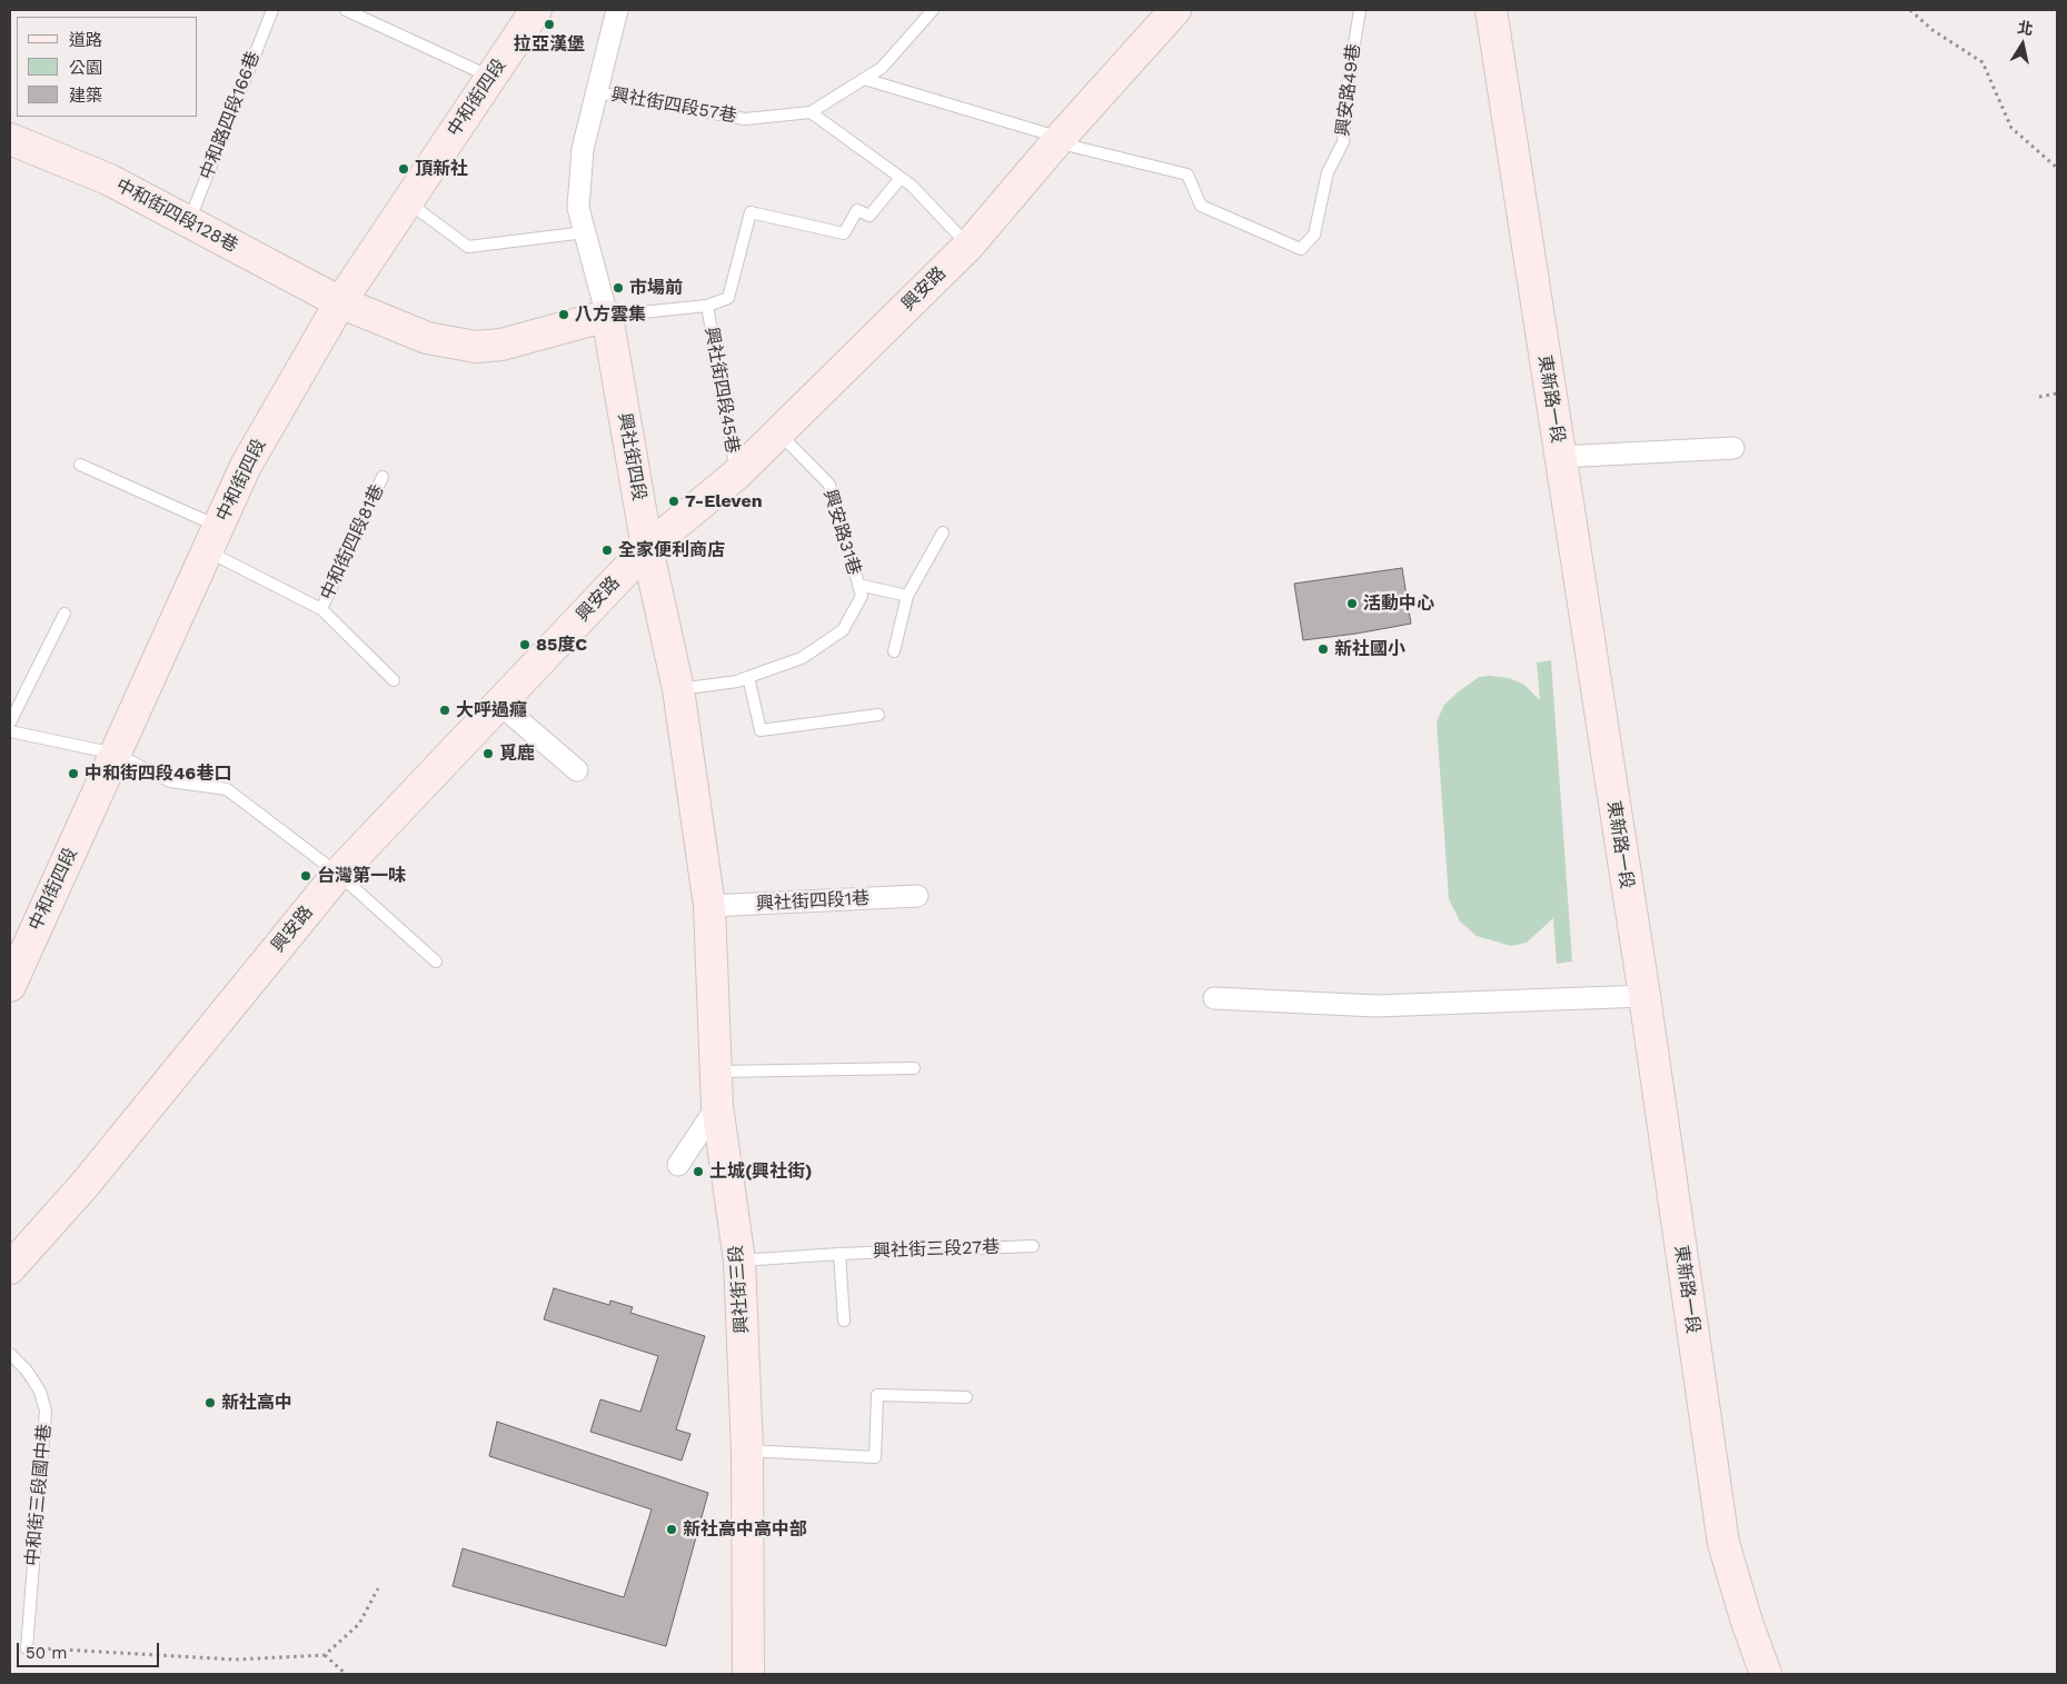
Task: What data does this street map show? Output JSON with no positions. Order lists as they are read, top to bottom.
{
  "streets": {
    "street": [
      "中和街四段",
      "中和街四段128巷",
      "興安路",
      "東新路一段",
      "興社街四段",
      "興社街四段1巷",
      "興社街三段"
    ],
    "lane": [
      "興安路49巷",
      "興社街四段57巷",
      "中和路四段166巷",
      "興社街四段45巷",
      "興安路31巷",
      "中和街四段81巷",
      "興社街三段27巷",
      "中和街三段國中巷"
    ]
  },
  "crossings": [
    ["興安路49巷", "興安路"],
    ["中和街四段", "中和街四段128巷"],
    ["興社街四段57巷", "興社街四段"],
    ["中和路四段166巷", "中和街四段128巷"],
    ["中和街四段128巷", "興社街四段45巷"],
    ["中和街四段128巷", "興社街四段"],
    ["興安路", "興社街四段45巷"],
    ["興安路", "興社街四段"],
    ["興安路", "興安路31巷"],
    ["興社街四段45巷", "興社街四段"],
    ["興社街四段", "興安路31巷"],
    ["興社街四段", "興社街四段1巷"],
    ["興社街四段", "興社街三段"],
    ["興社街四段1巷", "興社街三段"],
    ["興社街三段27巷", "興社街三段"]
  ],
  "places": [
    "拉亞漢堡",
    "頂新社",
    "市場前",
    "八方雲集",
    "7-Eleven",
    "全家便利商店",
    "活動中心",
    "85度C",
    "新社國小",
    "大呼過癮",
    "覓鹿",
    "中和街四段46巷口",
    "台灣第一味",
    "土城(興社街)",
    "新社高中",
    "新社高中高中部"
  ],
  "legend": ["道路", "公園", "建築"],
  "scale_bar": "50 m",
  "north": "top"
}
